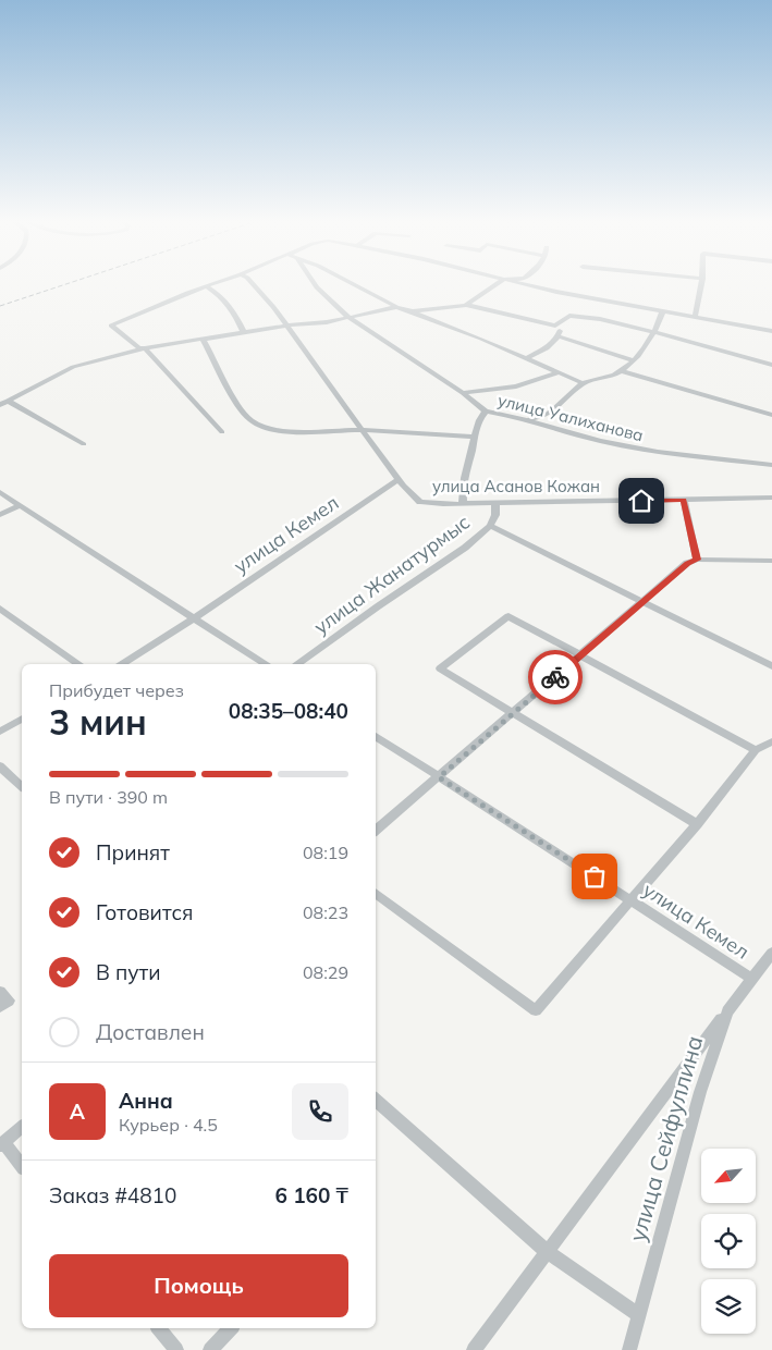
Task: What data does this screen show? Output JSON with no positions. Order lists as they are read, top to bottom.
{
  "streets": {
    "street": [
      "улица Уалиханова",
      "улица Асанов Кожан",
      "улица Кемел",
      "улица Жанатурмыс",
      "улица Сейфуллина"
    ]
  },
  "crossings": [
    ["улица Асанов Кожан", "улица Кемел"],
    ["улица Асанов Кожан", "улица Жанатурмыс"],
    ["улица Кемел", "улица Сейфуллина"]
  ],
  "north": "bottom left",
  "page": {
    "heading": ["3 мин", "Прибудет через", "08:35–08:40"],
    "panel": [
      "Анна",
      "Курьер · 4.5",
      "Заказ #4810",
      "6 160 ₸"
    ],
    "bar": "В пути · 390 m",
    "list": [
      ["Принят", "08:19"],
      ["Готовится", "08:23"],
      ["В пути", "08:29"],
      "Доставлен"
    ],
    "round": "А",
    "buttons": "Помощь"
  }
}
